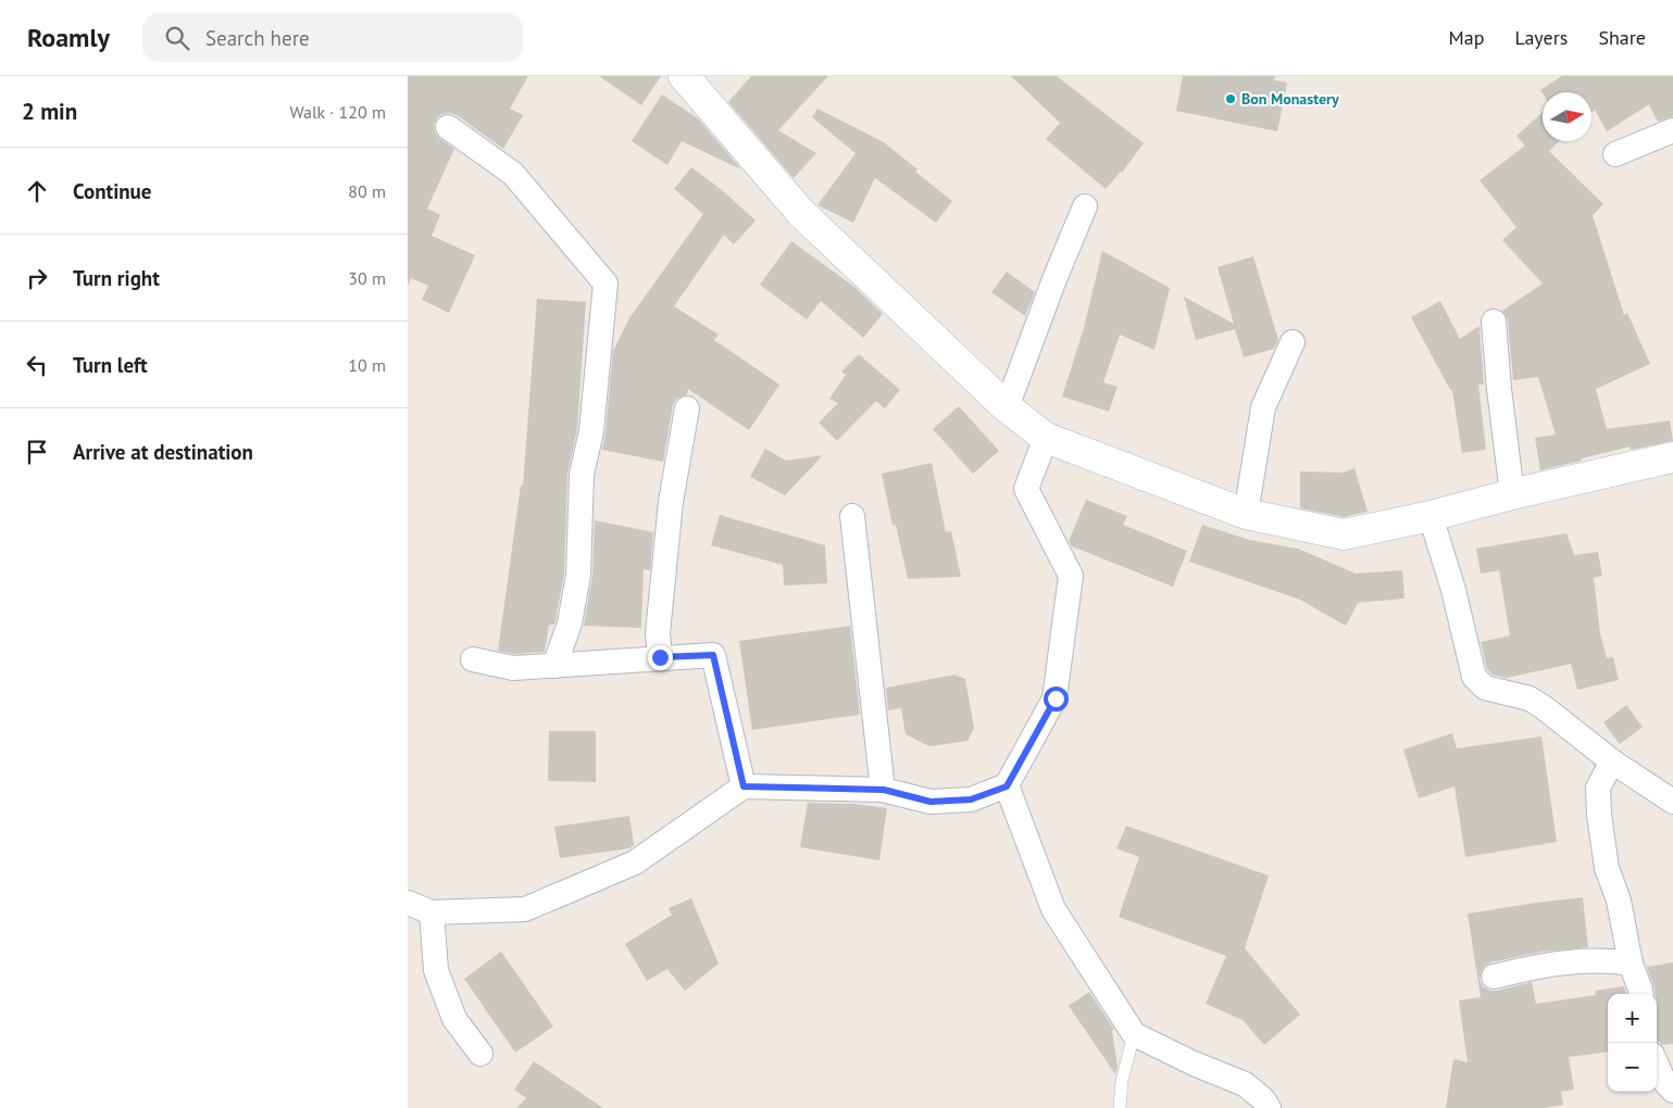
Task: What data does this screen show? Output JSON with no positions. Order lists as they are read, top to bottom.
{
  "places": ["Bon Monastery"],
  "north": "right",
  "page": {
    "header": "Roamly",
    "search": "Search here",
    "nav": ["Map", "Layers", "Share"],
    "heading": ["2 min", "Walk · 120 m"],
    "list": [
      ["Continue", "80 m"],
      ["Turn right", "30 m"],
      ["Turn left", "10 m"],
      "Arrive at destination"
    ],
    "map_buttons": ["+", "−"]
  }
}
